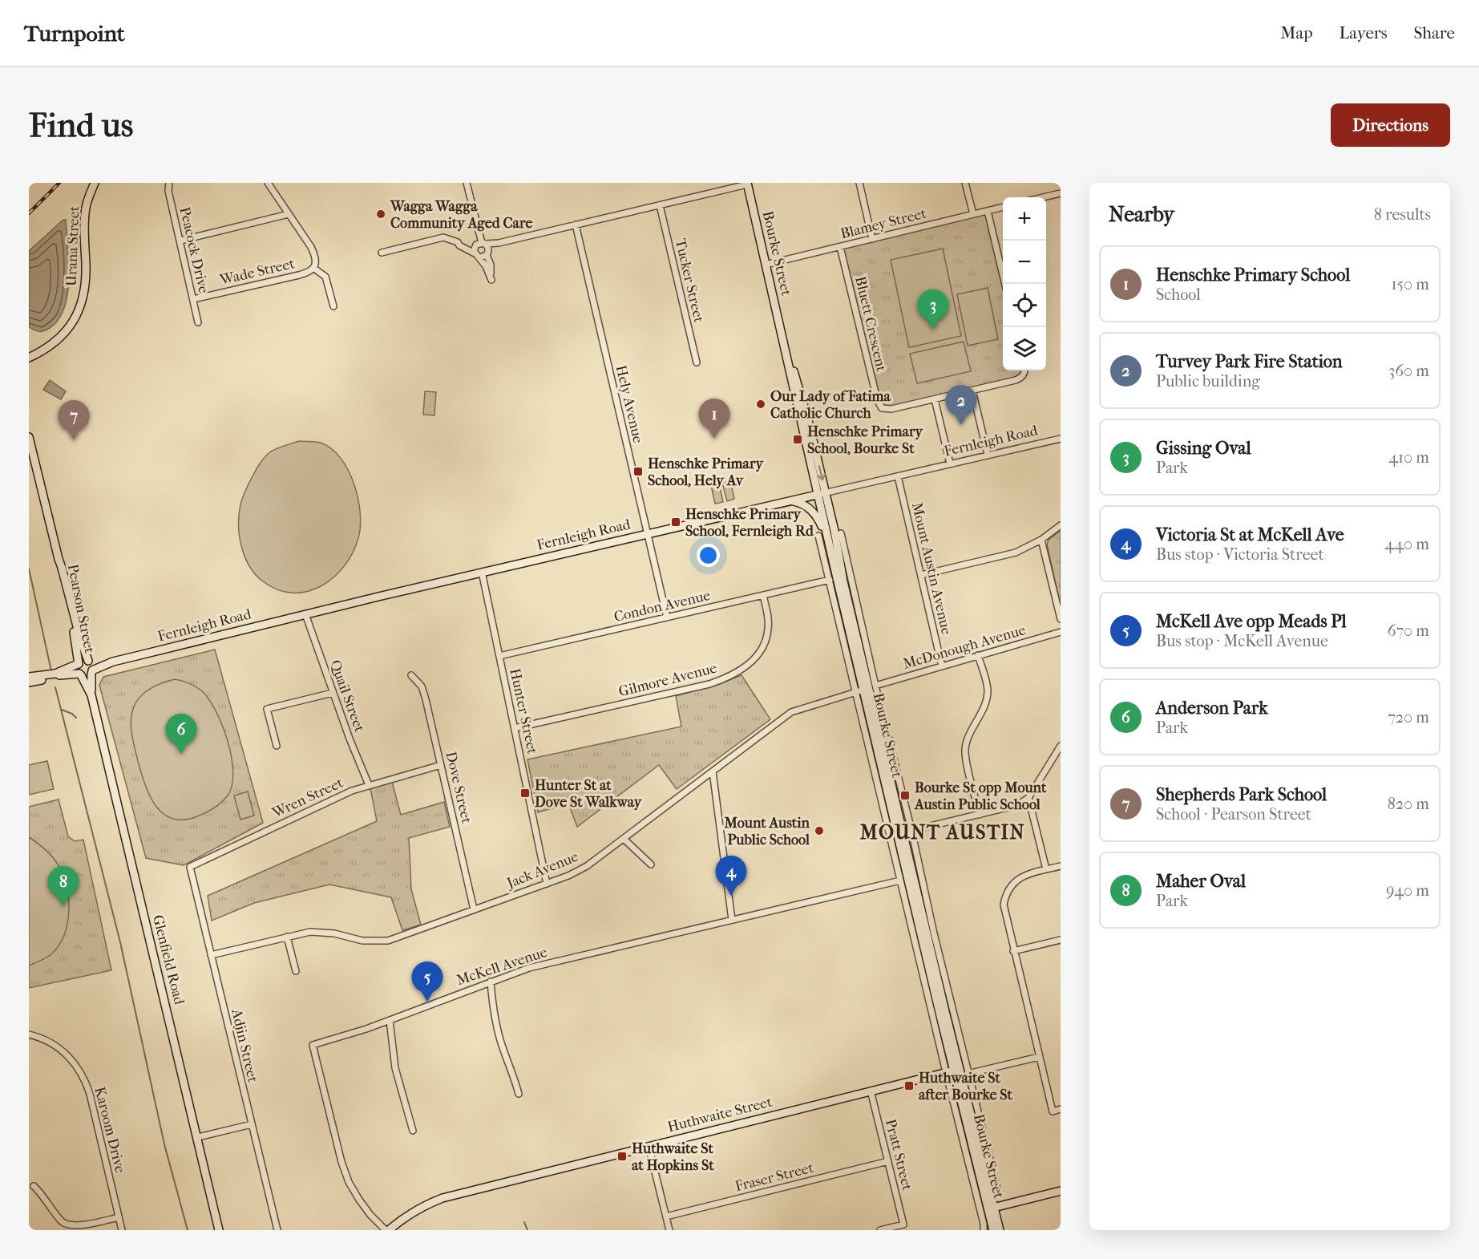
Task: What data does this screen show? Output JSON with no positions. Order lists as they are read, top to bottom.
{
  "streets": {
    "main road": [
      "Urana Street",
      "Bourke Street",
      "Fernleigh Road",
      "Pearson Street",
      "Glenfield Road",
      "Huthwaite Street"
    ],
    "street": [
      "Blamey Street",
      "Peacock Drive",
      "Wade Street",
      "Tucker Street",
      "Bluett Crescent",
      "Hely Avenue",
      "Mount Austin Avenue",
      "Condon Avenue",
      "McDonough Avenue",
      "Gilmore Avenue",
      "Quail Street",
      "Hunter Street",
      "Dove Street",
      "Wren Street",
      "Jack Avenue",
      "McKell Avenue",
      "Adjin Street",
      "Karoom Drive",
      "Pratt Street",
      "Fraser Street"
    ]
  },
  "crossings": [
    ["Blamey Street", "Bourke Street"],
    ["Blamey Street", "Bluett Crescent"],
    ["Peacock Drive", "Wade Street"],
    ["Bourke Street", "Fernleigh Road"],
    ["Bourke Street", "Condon Avenue"],
    ["Bourke Street", "McDonough Avenue"],
    ["Bourke Street", "Jack Avenue"],
    ["Bourke Street", "McKell Avenue"],
    ["Bourke Street", "Huthwaite Street"],
    ["Hely Avenue", "Fernleigh Road"],
    ["Hely Avenue", "Condon Avenue"],
    ["Fernleigh Road", "Mount Austin Avenue"],
    ["Fernleigh Road", "Pearson Street"],
    ["Fernleigh Road", "Quail Street"],
    ["Fernleigh Road", "Hunter Street"],
    ["Fernleigh Road", "Glenfield Road"],
    ["Mount Austin Avenue", "McDonough Avenue"],
    ["Condon Avenue", "Gilmore Avenue"],
    ["Condon Avenue", "Hunter Street"],
    ["Pearson Street", "Glenfield Road"],
    ["McDonough Avenue", "Jack Avenue"],
    ["Gilmore Avenue", "Hunter Street"],
    ["Quail Street", "Wren Street"],
    ["Hunter Street", "Jack Avenue"],
    ["Dove Street", "Wren Street"],
    ["Dove Street", "Jack Avenue"],
    ["Wren Street", "Adjin Street"],
    ["Jack Avenue", "Adjin Street"],
    ["McKell Avenue", "Huthwaite Street"],
    ["Huthwaite Street", "Pratt Street"],
    ["Pratt Street", "Fraser Street"]
  ],
  "districts": ["MOUNT AUSTIN"],
  "places": {
    "other": ["Wagga Wagga Community Aged Care", "Our Lady of Fatima Catholic Church", "Mount Austin Public School"],
    "transit": [
      "Henschke Primary School, Bourke St",
      "Henschke Primary School, Hely Av",
      "Henschke Primary School, Fernleigh Rd",
      "Hunter St at Dove St Walkway",
      "Bourke St opp Mount Austin Public School",
      "Huthwaite St after Bourke St",
      "Huthwaite St at Hopkins St"
    ]
  },
  "page": {
    "header": "Turnpoint",
    "nav": ["Map", "Layers", "Share"],
    "buttons": "Directions",
    "title": "Find us",
    "heading": ["Nearby", "8 results"],
    "map_buttons": ["+", "−"],
    "list": [
      {
        "mark": "1",
        "name": "Henschke Primary School",
        "note": "School",
        "value": "150 m"
      },
      {
        "mark": "2",
        "name": "Turvey Park Fire Station",
        "note": "Public building",
        "value": "360 m"
      },
      {
        "mark": "3",
        "name": "Gissing Oval",
        "note": "Park",
        "value": "410 m"
      },
      {
        "mark": "4",
        "name": "Victoria St at McKell Ave",
        "note": "Bus stop · Victoria Street",
        "value": "440 m"
      },
      {
        "mark": "5",
        "name": "McKell Ave opp Meads Pl",
        "note": "Bus stop · McKell Avenue",
        "value": "670 m"
      },
      {
        "mark": "6",
        "name": "Anderson Park",
        "note": "Park",
        "value": "720 m"
      },
      {
        "mark": "7",
        "name": "Shepherds Park School",
        "note": "School · Pearson Street",
        "value": "820 m"
      },
      {
        "mark": "8",
        "name": "Maher Oval",
        "note": "Park",
        "value": "940 m"
      }
    ],
    "pins": [
      "3",
      "2",
      "1",
      "7",
      "6",
      "4",
      "8",
      "5"
    ]
  }
}
